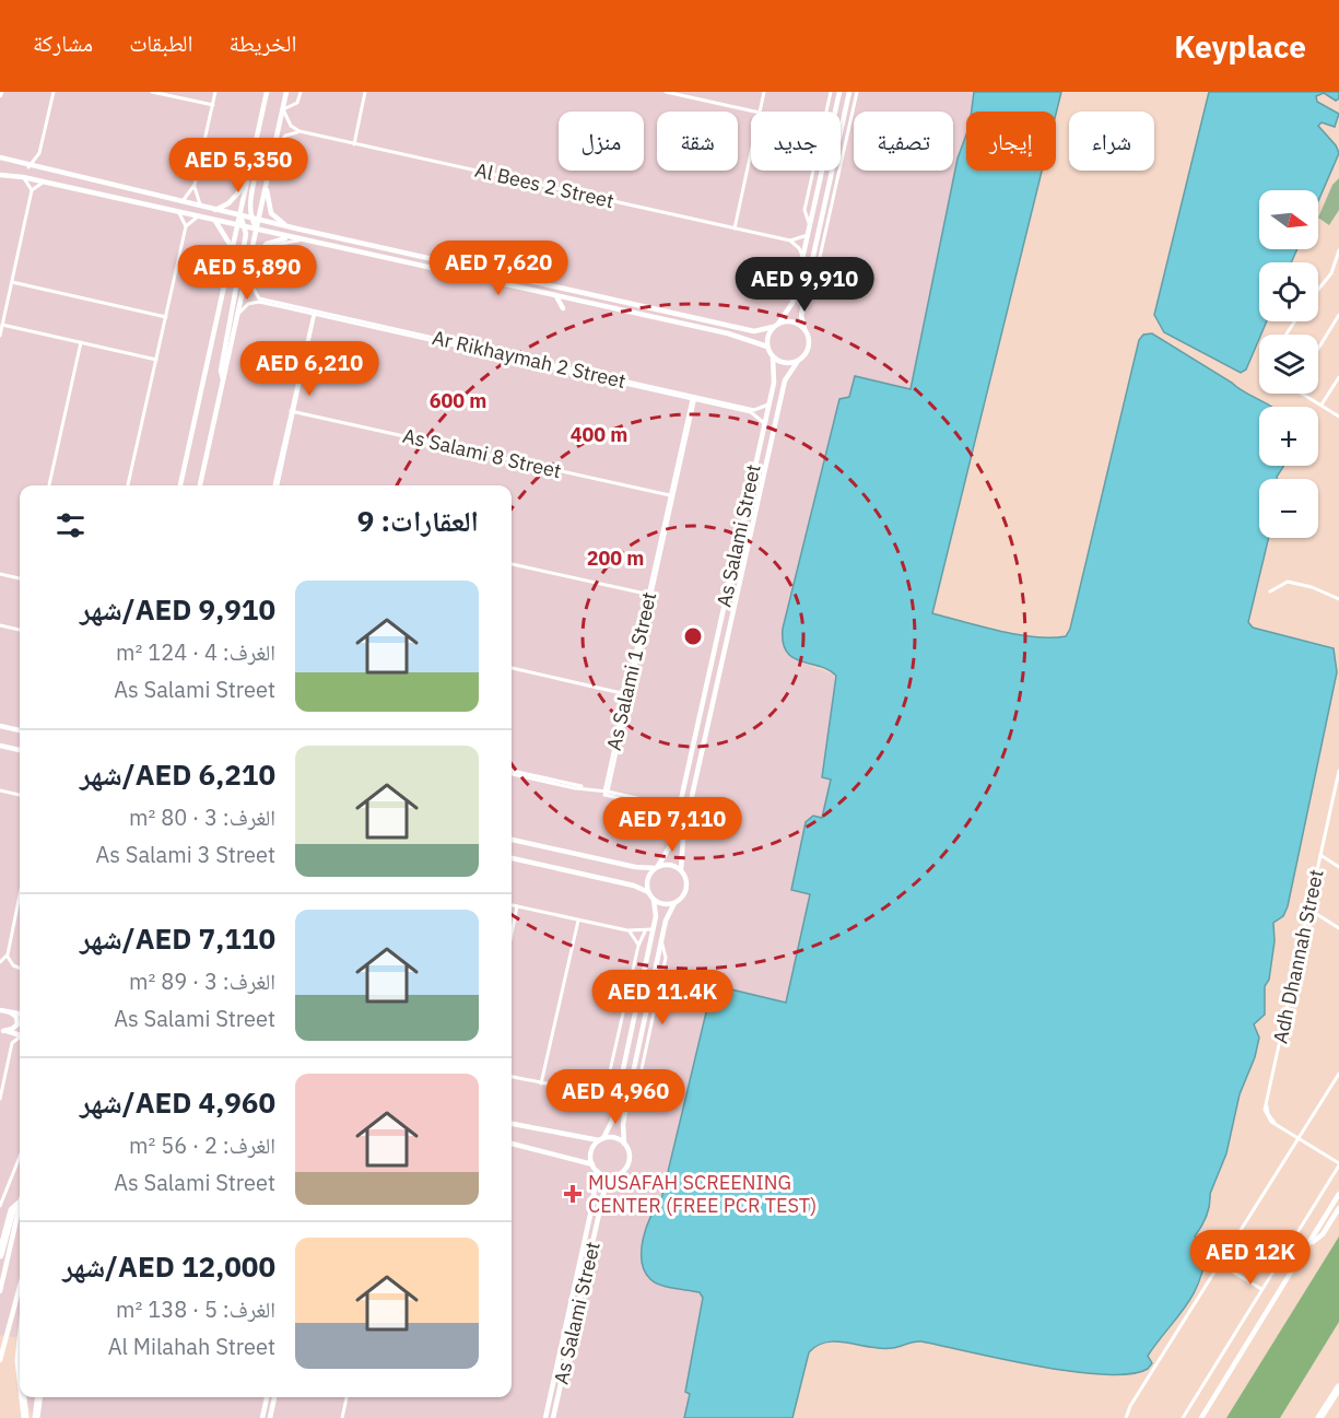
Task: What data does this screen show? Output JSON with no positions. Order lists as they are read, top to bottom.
{
  "streets": {
    "street": [
      "Al Bees 2 Street",
      "Ar Rikhaymah 2 Street",
      "As Salami 8 Street",
      "As Salami Street",
      "As Salami 1 Street",
      "Adh Dhannah Street"
    ]
  },
  "crossings": [
    ["Ar Rikhaymah 2 Street", "As Salami Street"],
    ["Ar Rikhaymah 2 Street", "As Salami 1 Street"],
    ["As Salami 8 Street", "As Salami 1 Street"]
  ],
  "places": {
    "health": ["MUSAFAH SCREENING CENTER (FREE PCR TEST)"]
  },
  "north": "right",
  "page": {
    "header": "Keyplace",
    "nav": ["الخريطة", "الطبقات", "مشاركة"],
    "chip": [
      "شراء",
      "إيجار",
      "تصفية",
      "جديد",
      "شقة",
      "منزل"
    ],
    "price": [
      "AED 5,350",
      "AED 7,620",
      "AED 5,890",
      "AED 9,910",
      "AED 6,210",
      "AED 7,110",
      "AED 11.4K",
      "AED 4,960",
      "AED 12K"
    ],
    "map_buttons": ["+", "−"],
    "heading": "العقارات: 9",
    "list": [
      {
        "name": "AED 9,910/شهر",
        "note": "الغرف: 4 · 124 m² · As Salami Street"
      },
      {
        "name": "AED 6,210/شهر",
        "note": "الغرف: 3 · 80 m² · As Salami 3 Street"
      },
      {
        "name": "AED 7,110/شهر",
        "note": "الغرف: 3 · 89 m² · As Salami Street"
      },
      {
        "name": "AED 4,960/شهر",
        "note": "الغرف: 2 · 56 m² · As Salami Street"
      },
      {
        "name": "AED 12,000/شهر",
        "note": "الغرف: 5 · 138 m² · Al Milahah Street"
      }
    ]
  },
  "rings": ["600 m", "400 m", "200 m"]
}
